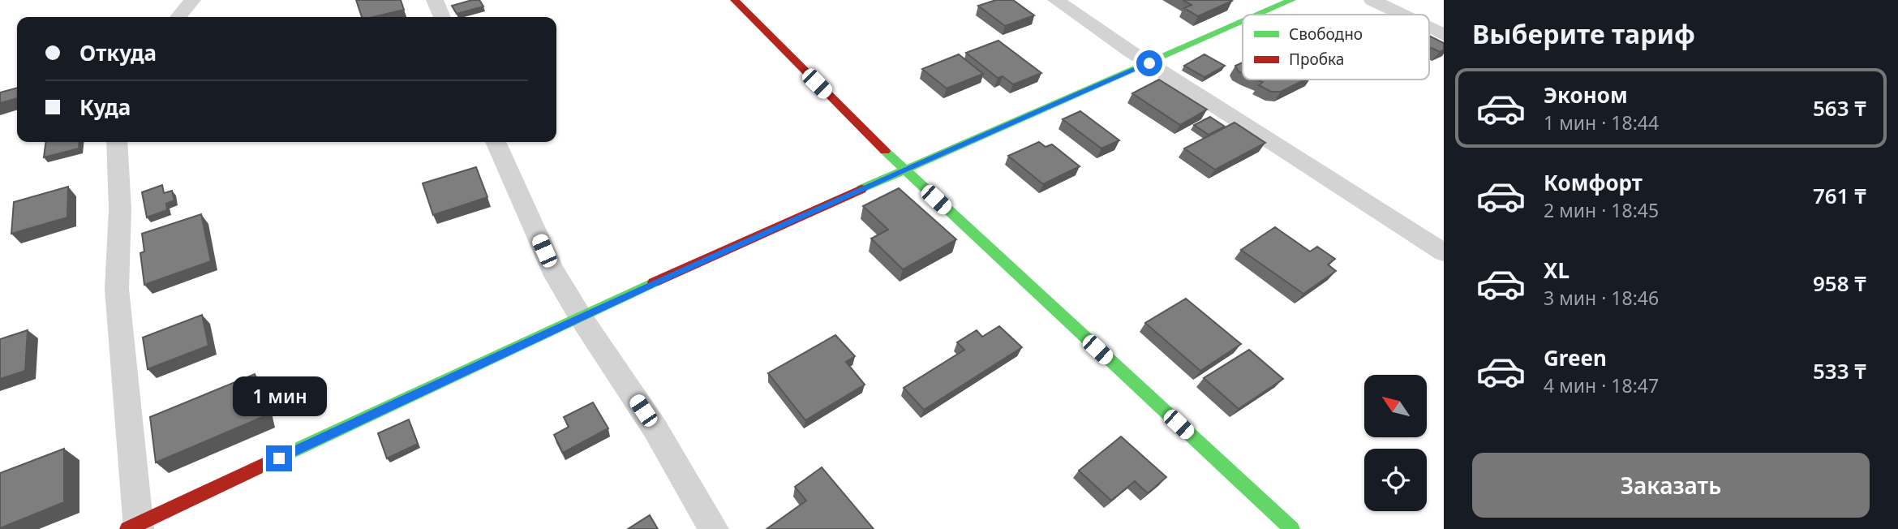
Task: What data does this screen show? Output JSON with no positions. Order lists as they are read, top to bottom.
{
  "legend": ["Свободно", "Пробка"],
  "north": "top left",
  "page": {
    "heading": "Выберите тариф",
    "banner": ["Откуда", "Куда"],
    "list": [
      {
        "name": "Эконом",
        "note": "1 мин · 18:44",
        "value": "563 ₸"
      },
      {
        "name": "Комфорт",
        "note": "2 мин · 18:45",
        "value": "761 ₸"
      },
      {
        "name": "XL",
        "note": "3 мин · 18:46",
        "value": "958 ₸"
      },
      {
        "name": "Green",
        "note": "4 мин · 18:47",
        "value": "533 ₸"
      }
    ],
    "bubble": "1 мин",
    "buttons": "Заказать"
  }
}
